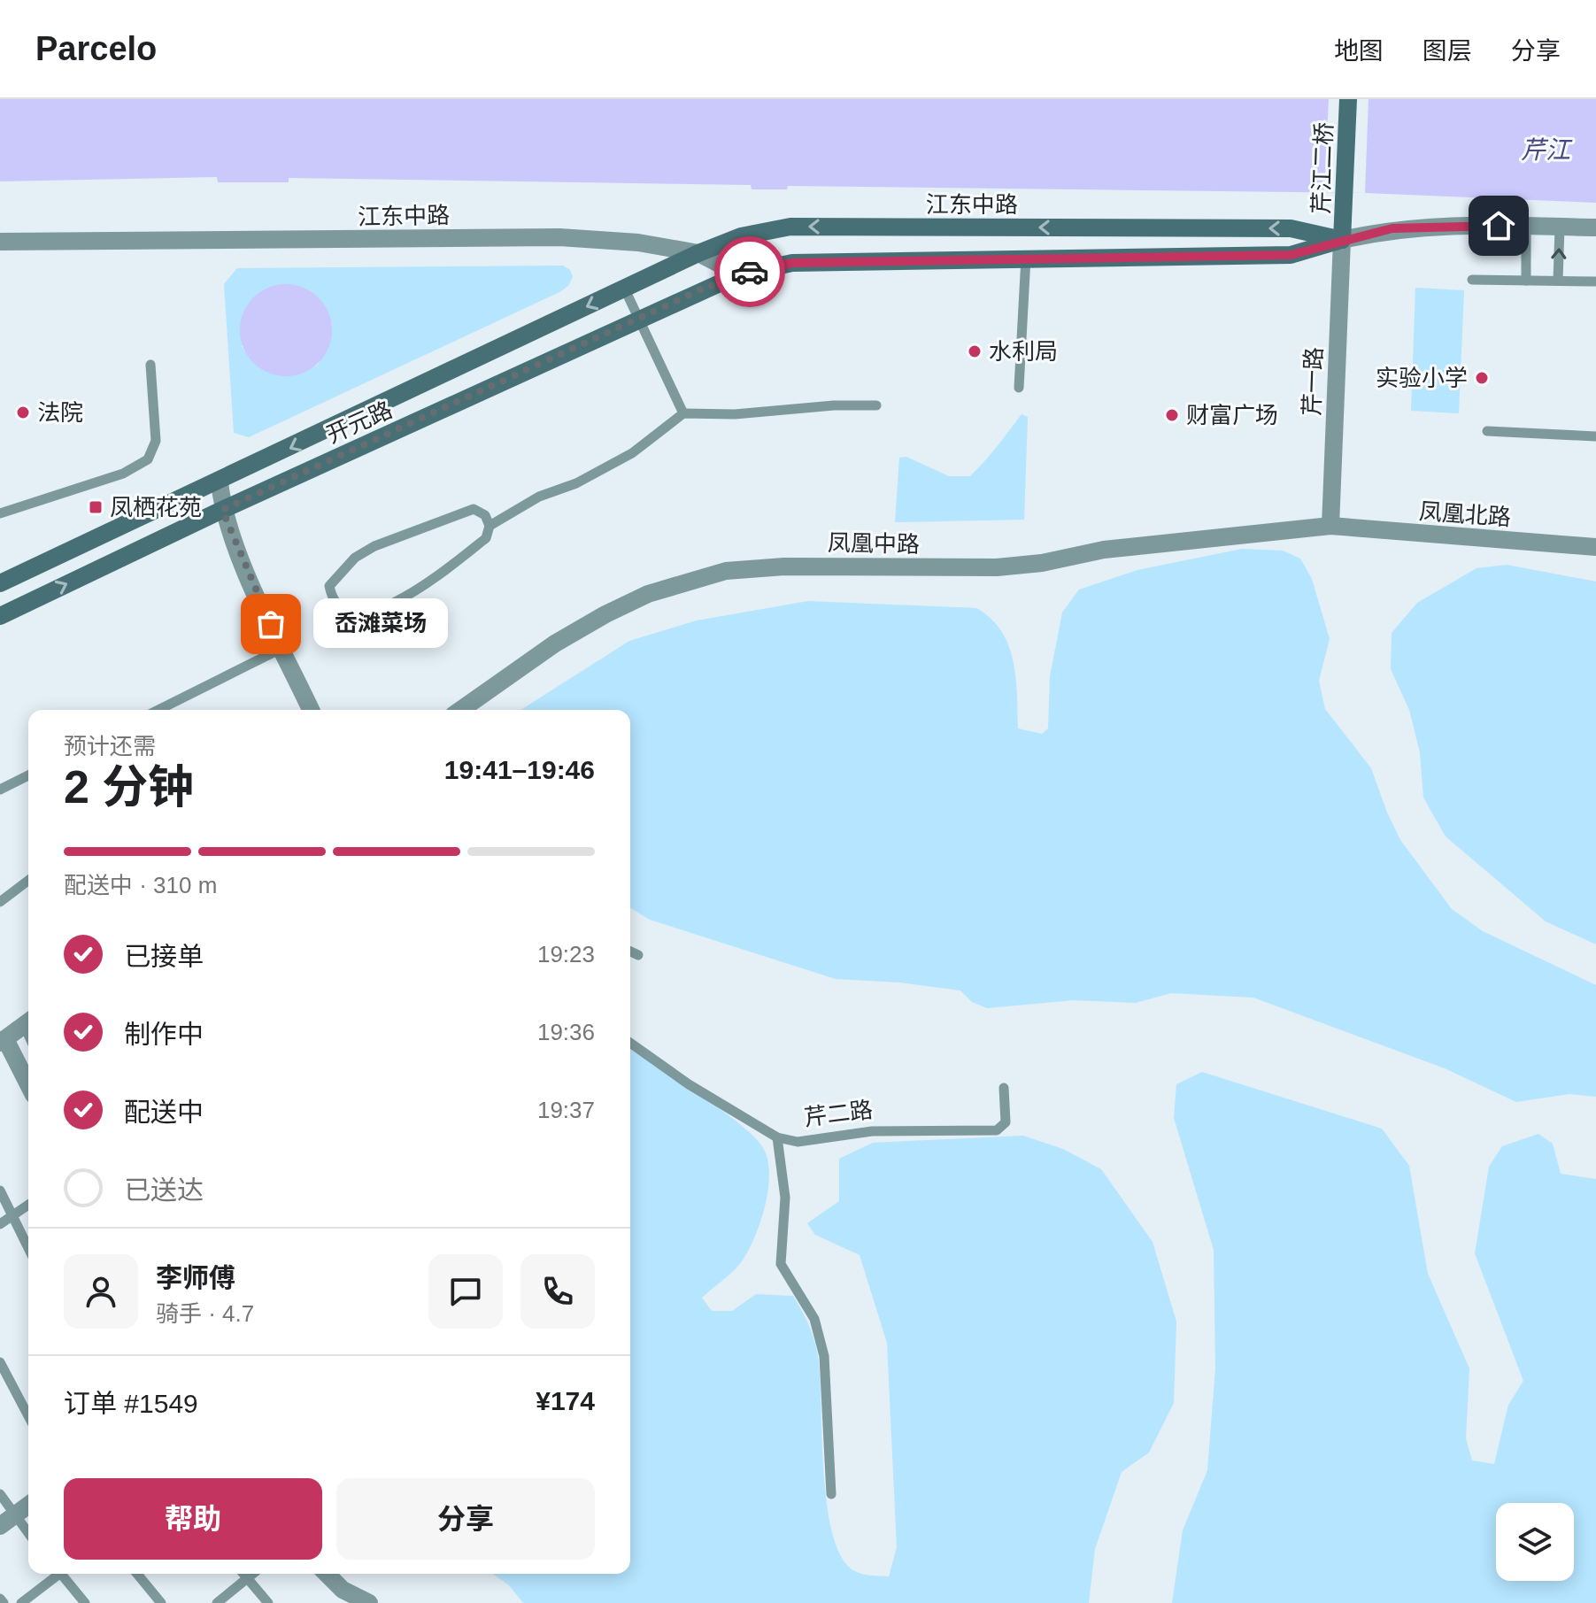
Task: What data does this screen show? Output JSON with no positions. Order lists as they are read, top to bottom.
{
  "streets": {
    "main road": ["芹江二桥", "江东中路", "开元路"],
    "street": ["芹一路", "凤凰北路", "凤凰中路"],
    "lane": ["芹二路"]
  },
  "crossings": [
    ["芹江二桥", "江东中路"],
    ["芹江二桥", "芹一路"],
    ["江东中路", "芹一路"],
    ["江东中路", "开元路"],
    ["芹一路", "凤凰北路"],
    ["芹一路", "凤凰中路"],
    ["凤凰北路", "凤凰中路"]
  ],
  "water": ["芹江"],
  "places": {
    "other": [
      "水利局",
      "实验小学",
      "法院",
      "财富广场",
      "岙滩菜场"
    ],
    "transit": ["凤栖花苑"]
  },
  "page": {
    "header": "Parcelo",
    "nav": ["地图", "图层", "分享"],
    "bubble": "岙滩菜场",
    "heading": ["2 分钟", "预计还需", "19:41–19:46"],
    "panel": [
      "李师傅",
      "骑手 · 4.7",
      "订单 #1549",
      "¥174"
    ],
    "bar": "配送中 · 310 m",
    "list": [
      ["已接单", "19:23"],
      ["制作中", "19:36"],
      ["配送中", "19:37"],
      "已送达"
    ],
    "buttons": ["帮助", "分享"]
  }
}
